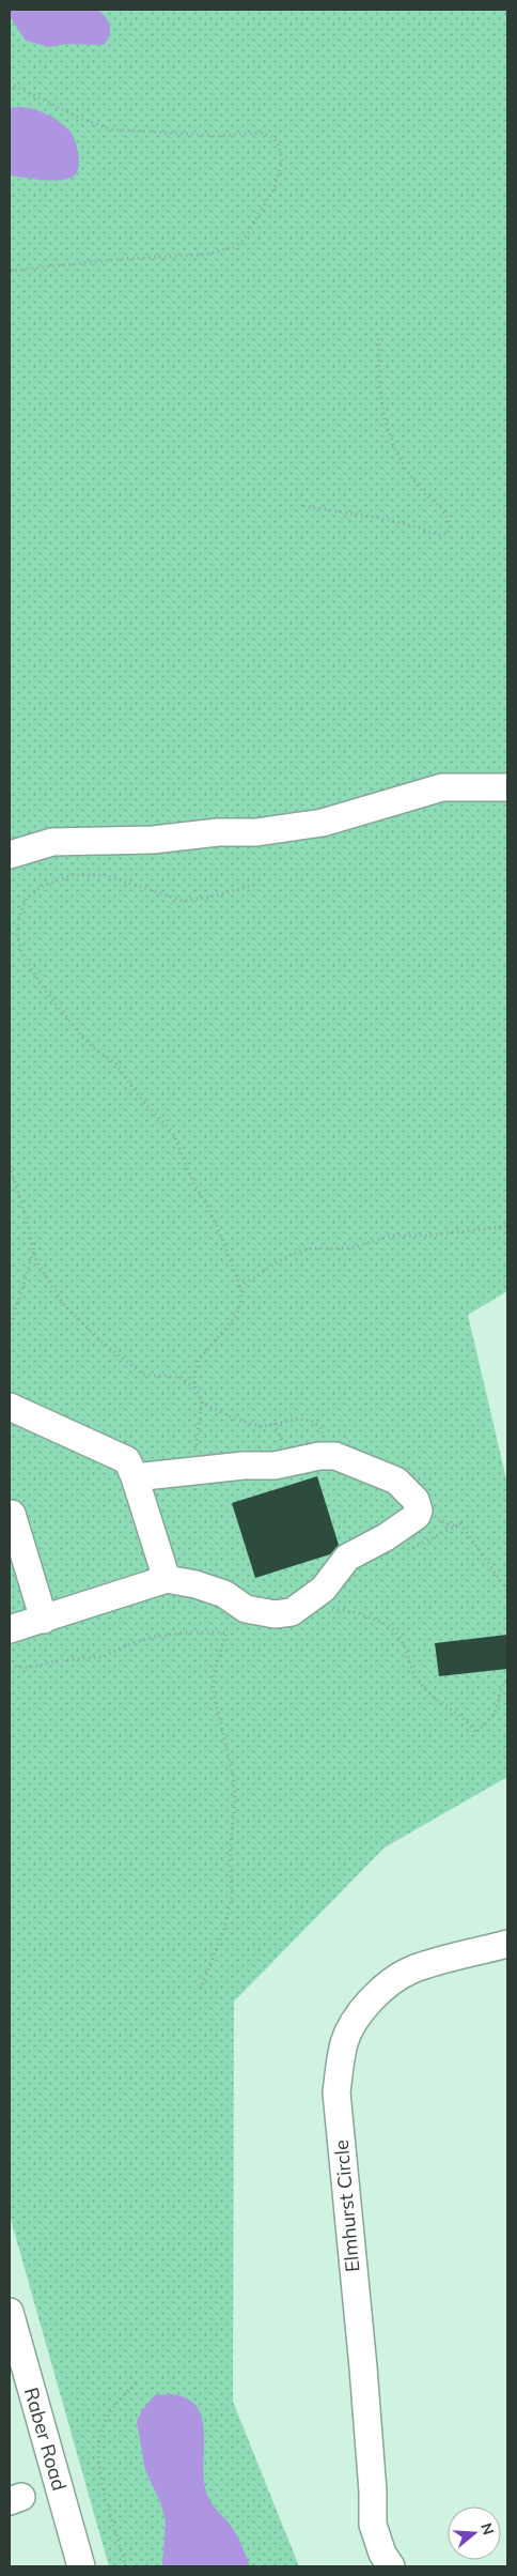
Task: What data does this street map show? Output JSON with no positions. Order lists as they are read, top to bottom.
{
  "streets": {
    "street": ["Elmhurst Circle", "Raber Road"]
  },
  "north": "right"
}
